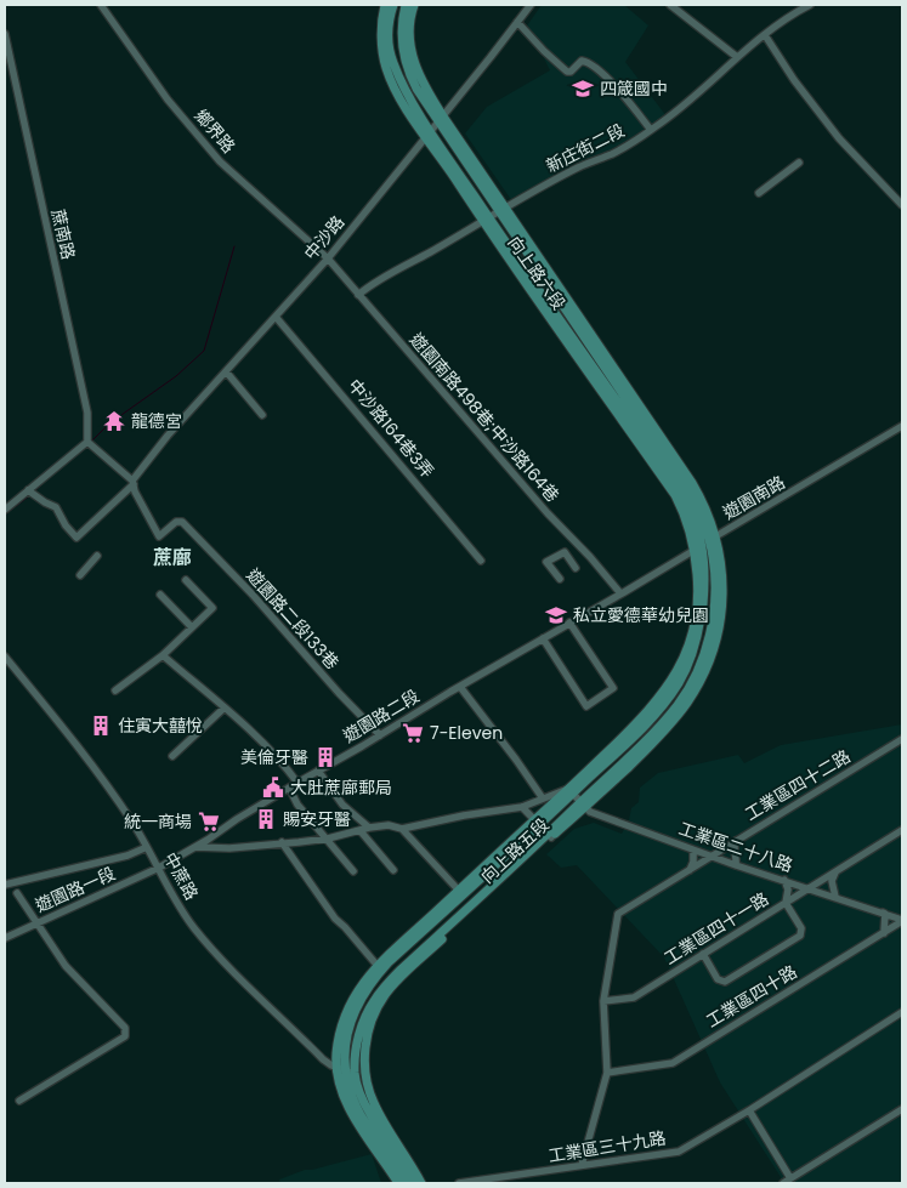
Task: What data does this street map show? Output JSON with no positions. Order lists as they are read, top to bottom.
{
  "streets": {
    "main road": ["向上路六段", "向上路五段"],
    "street": [
      "鄉界路",
      "新庄街二段",
      "蔗南路",
      "中沙路",
      "遊園南路498巷;中沙路164巷",
      "中沙路164巷3弄",
      "遊園南路",
      "遊園路二段133巷",
      "遊園路二段",
      "工業區四十二路",
      "工業區二十八路",
      "中蔗路",
      "遊園路一段",
      "工業區四十一路",
      "工業區四十路",
      "工業區三十九路"
    ]
  },
  "crossings": [
    ["鄉界路", "中沙路"],
    ["鄉界路", "遊園南路498巷;中沙路164巷"],
    ["新庄街二段", "向上路六段"],
    ["新庄街二段", "遊園南路498巷;中沙路164巷"],
    ["中沙路", "向上路六段"],
    ["中沙路", "遊園南路498巷;中沙路164巷"],
    ["中沙路", "中沙路164巷3弄"],
    ["中沙路", "遊園路二段133巷"],
    ["向上路六段", "遊園南路"],
    ["向上路六段", "向上路五段"],
    ["遊園南路498巷;中沙路164巷", "遊園南路"],
    ["遊園南路498巷;中沙路164巷", "遊園路二段"],
    ["遊園南路", "遊園路二段"],
    ["遊園南路", "向上路五段"],
    ["遊園路二段133巷", "遊園路二段"],
    ["遊園路二段", "中蔗路"],
    ["遊園路二段", "遊園路一段"],
    ["工業區四十二路", "工業區二十八路"],
    ["工業區四十二路", "工業區四十一路"],
    ["工業區四十二路", "工業區四十路"],
    ["工業區四十二路", "工業區三十九路"],
    ["工業區二十八路", "向上路五段"],
    ["工業區二十八路", "工業區四十一路"],
    ["工業區二十八路", "工業區四十路"],
    ["向上路五段", "中蔗路"],
    ["中蔗路", "遊園路一段"]
  ],
  "districts": ["蔗廍"],
  "places": {
    "school or university": ["四箴國中", "私立愛德華幼兒園"],
    "temple": ["龍德宮"],
    "building": ["住寅大囍悅", "美倫牙醫", "賜安牙醫"],
    "supermarket": ["7-Eleven", "統一商場"],
    "public building": ["大肚蔗廍郵局"]
  }
}
